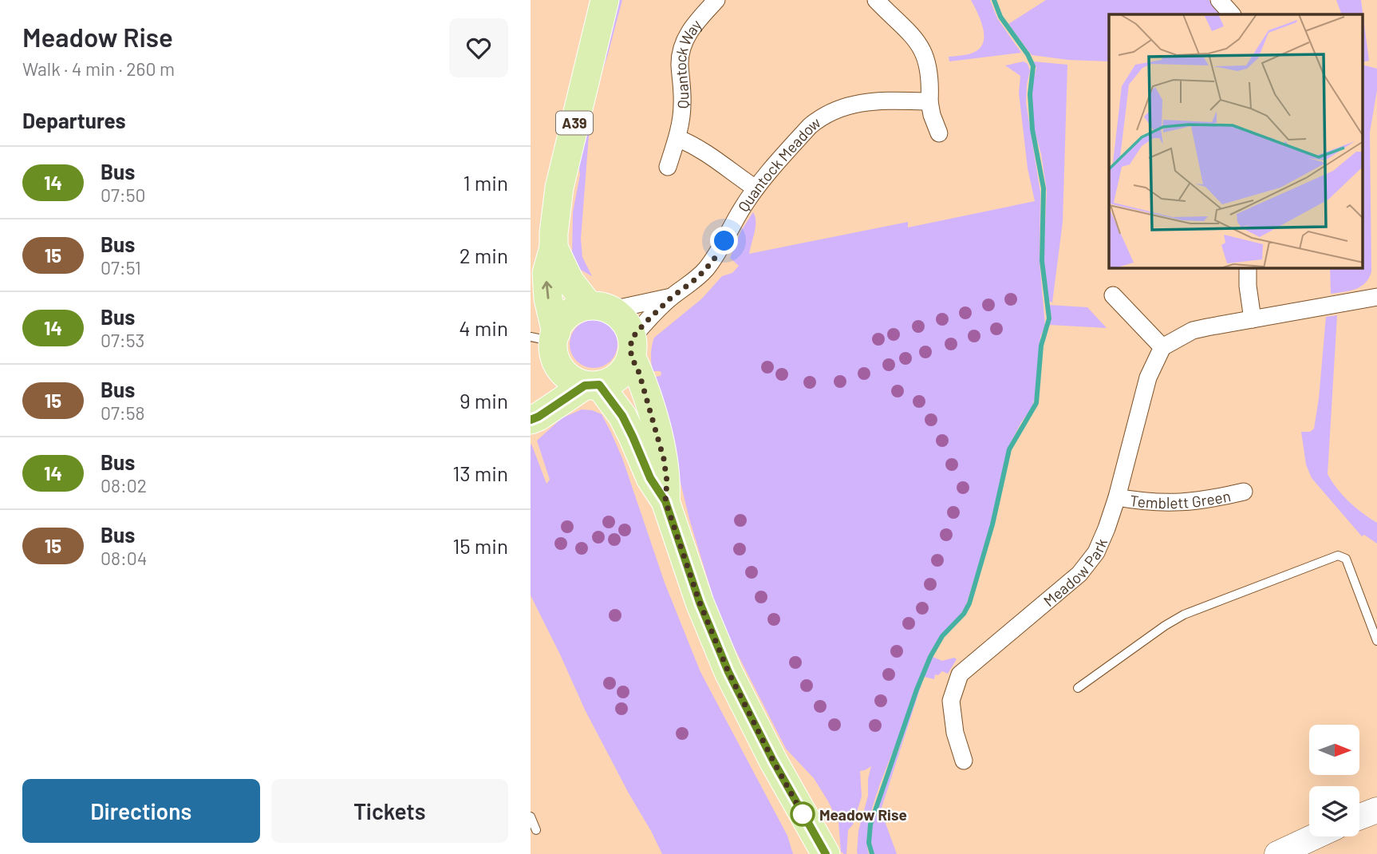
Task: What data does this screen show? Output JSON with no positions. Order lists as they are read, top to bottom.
{
  "streets": {
    "main road": ["A39"],
    "street": [
      "Quantock Way",
      "Quantock Meadow",
      "Temblett Green",
      "Meadow Park"
    ]
  },
  "crossings": [
    ["A39", "Quantock Meadow"],
    ["Temblett Green", "Meadow Park"]
  ],
  "places": ["Meadow Rise"],
  "lines": ["bus line 14"],
  "north": "right",
  "page": {
    "heading": [
      ["Meadow Rise", "Walk · 4 min · 260 m"],
      "Departures"
    ],
    "list": [
      {
        "mark": "14",
        "name": "Bus",
        "note": "07:50",
        "value": "1 min"
      },
      {
        "mark": "15",
        "name": "Bus",
        "note": "07:51",
        "value": "2 min"
      },
      {
        "mark": "14",
        "name": "Bus",
        "note": "07:53",
        "value": "4 min"
      },
      {
        "mark": "15",
        "name": "Bus",
        "note": "07:58",
        "value": "9 min"
      },
      {
        "mark": "14",
        "name": "Bus",
        "note": "08:02",
        "value": "13 min"
      },
      {
        "mark": "15",
        "name": "Bus",
        "note": "08:04",
        "value": "15 min"
      }
    ],
    "buttons": ["Directions", "Tickets"]
  }
}
